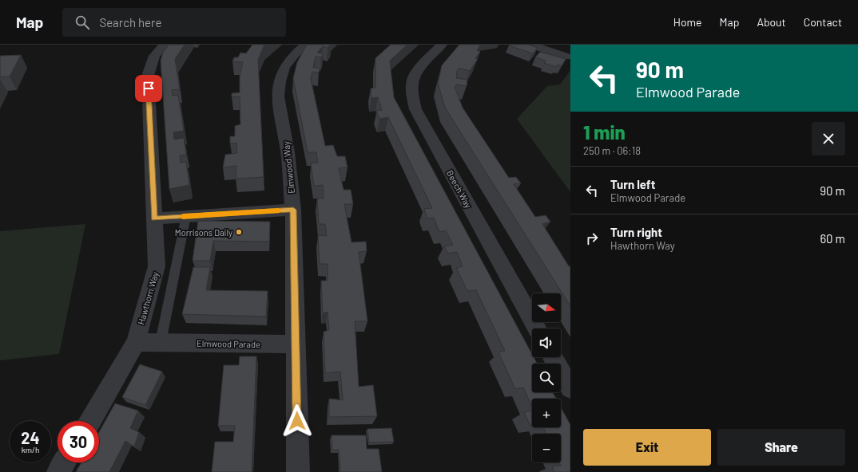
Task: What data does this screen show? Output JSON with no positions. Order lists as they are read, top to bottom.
{
  "streets": {
    "street": [
      "Elmwood Way",
      "Beech Way",
      "Hawthorn Way",
      "Elmwood Parade"
    ]
  },
  "crossings": [
    ["Elmwood Way", "Elmwood Parade"],
    ["Hawthorn Way", "Elmwood Parade"]
  ],
  "places": ["Morrisons Daily"],
  "north": "right",
  "page": {
    "header": "Map",
    "search": "Search here",
    "nav": [
      "Home",
      "Map",
      "About",
      "Contact"
    ],
    "turn": ["90 m", "Elmwood Parade"],
    "heading": ["1 min", "250 m · 06:18"],
    "list": [
      {
        "name": "Turn left",
        "note": "Elmwood Parade",
        "value": "90 m"
      },
      {
        "name": "Turn right",
        "note": "Hawthorn Way",
        "value": "60 m"
      }
    ],
    "map_buttons": ["+", "−"],
    "speed": "24 km/h",
    "limit": "30",
    "buttons": ["Exit", "Share"]
  }
}
